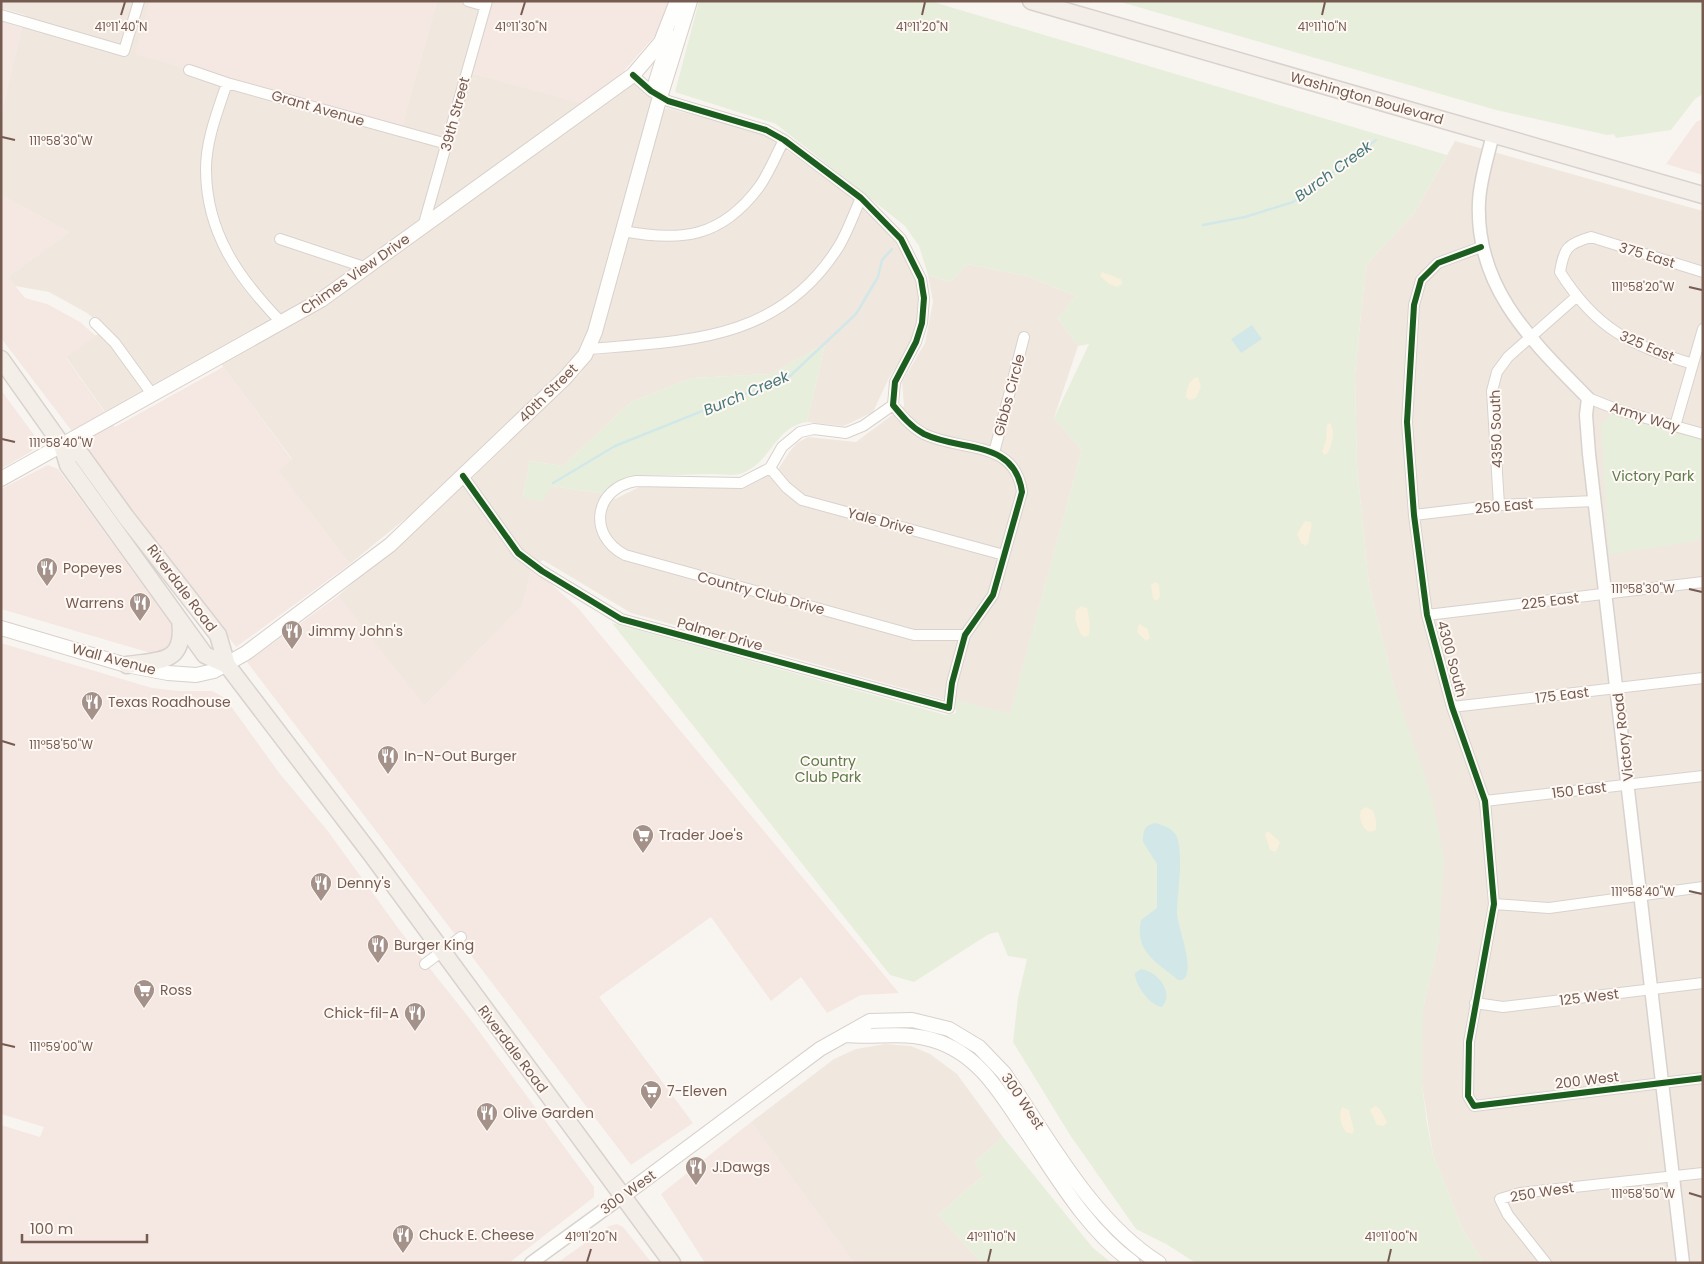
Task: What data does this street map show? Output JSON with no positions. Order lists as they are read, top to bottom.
{
  "streets": {
    "main road": [
      "Washington Boulevard",
      "Chimes View Drive",
      "40th Street",
      "Riverdale Road",
      "Wall Avenue",
      "300 West"
    ],
    "street": [
      "Grant Avenue",
      "39th Street",
      "375 East",
      "325 East",
      "Gibbs Circle",
      "Army Way",
      "4350 South",
      "250 East",
      "Yale Drive",
      "Country Club Drive",
      "225 East",
      "Palmer Drive",
      "4300 South",
      "175 East",
      "Victory Road",
      "150 East",
      "125 West",
      "200 West",
      "250 West"
    ]
  },
  "crossings": [
    ["Grant Avenue", "39th Street"],
    ["39th Street", "Chimes View Drive"],
    ["375 East", "325 East"],
    ["Chimes View Drive", "40th Street"],
    ["Chimes View Drive", "Riverdale Road"],
    ["325 East", "4350 South"],
    ["40th Street", "Riverdale Road"],
    ["40th Street", "Palmer Drive"],
    ["40th Street", "Wall Avenue"],
    ["Army Way", "Victory Road"],
    ["4350 South", "250 East"],
    ["250 East", "4300 South"],
    ["250 East", "Victory Road"],
    ["Yale Drive", "Country Club Drive"],
    ["Riverdale Road", "Wall Avenue"],
    ["Riverdale Road", "300 West"],
    ["Country Club Drive", "Palmer Drive"],
    ["225 East", "4300 South"],
    ["225 East", "Victory Road"],
    ["4300 South", "175 East"],
    ["4300 South", "150 East"],
    ["4300 South", "125 West"],
    ["4300 South", "200 West"],
    ["175 East", "Victory Road"],
    ["Victory Road", "150 East"],
    ["Victory Road", "125 West"],
    ["Victory Road", "200 West"],
    ["Victory Road", "250 West"]
  ],
  "water": ["Burch Creek"],
  "parks": ["Victory Park", "Country Club Park"],
  "places": {
    "restaurant": [
      "Popeyes",
      "Warrens",
      "Jimmy John's",
      "Texas Roadhouse",
      "In-N-Out Burger",
      "Denny's",
      "Burger King",
      "Chick-fil-A",
      "Olive Garden",
      "J.Dawgs",
      "Chuck E. Cheese"
    ],
    "supermarket": ["Trader Joe's", "Ross", "7-Eleven"]
  },
  "scale_bar": "100 m",
  "coordinates": [
    "41°11'10\"N",
    "41°11'40\"N",
    "41°11'30\"N",
    "41°11'20\"N",
    "111°58'30\"W",
    "111°58'20\"W",
    "111°58'40\"W",
    "111°58'50\"W",
    "111°59'00\"W",
    "41°11'00\"N"
  ]
}
